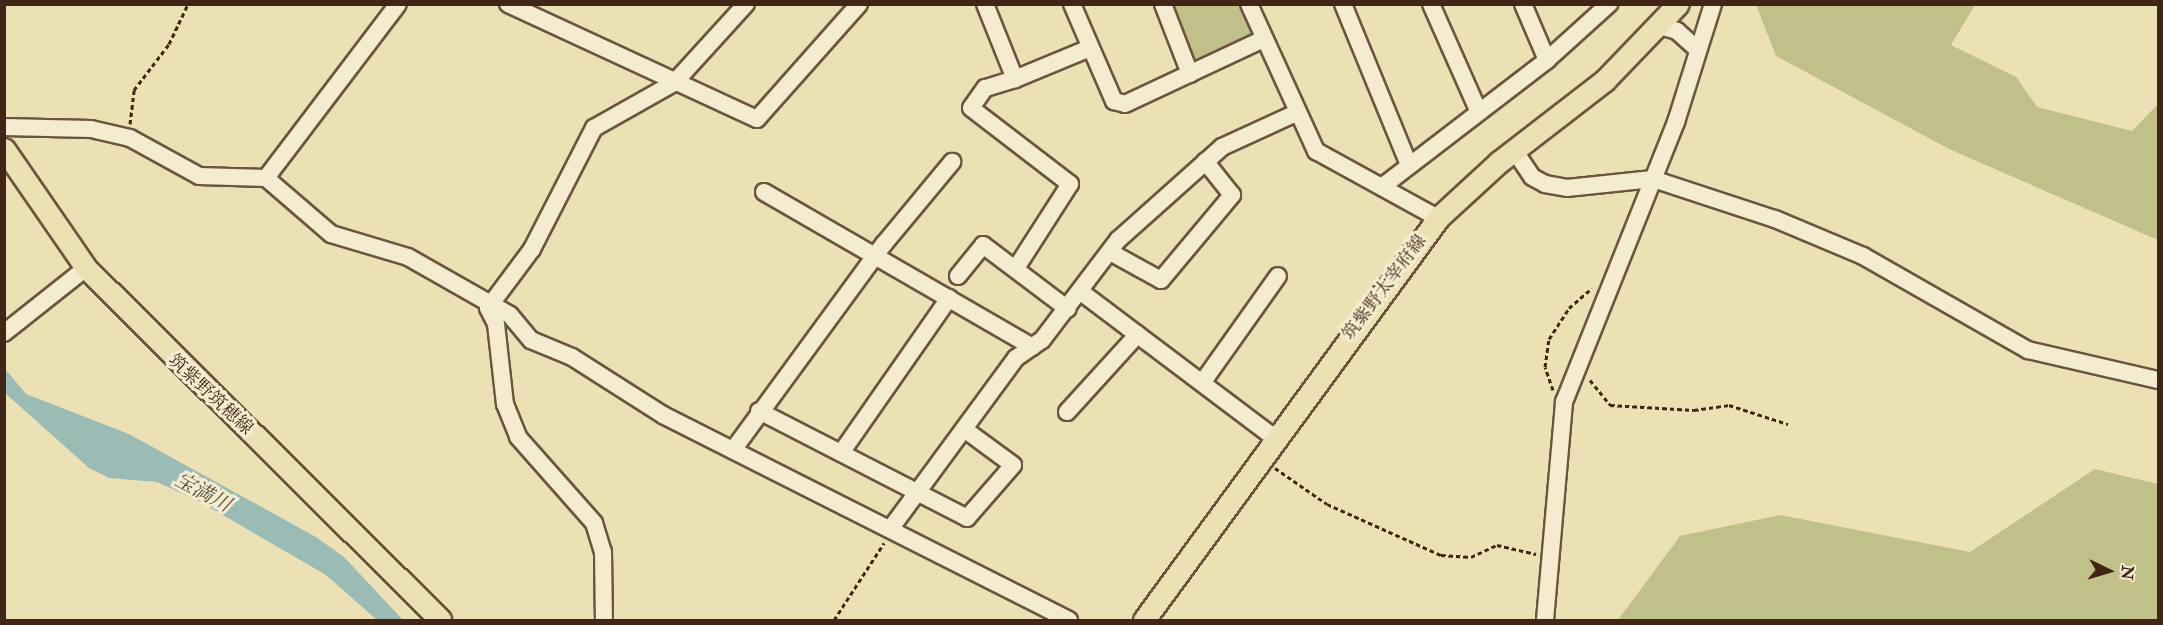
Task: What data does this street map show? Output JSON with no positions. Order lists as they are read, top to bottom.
{
  "streets": {
    "main road": ["筑紫野太宰府線", "筑紫野筑穂線"]
  },
  "water": ["宝満川"],
  "north": "right"
}
